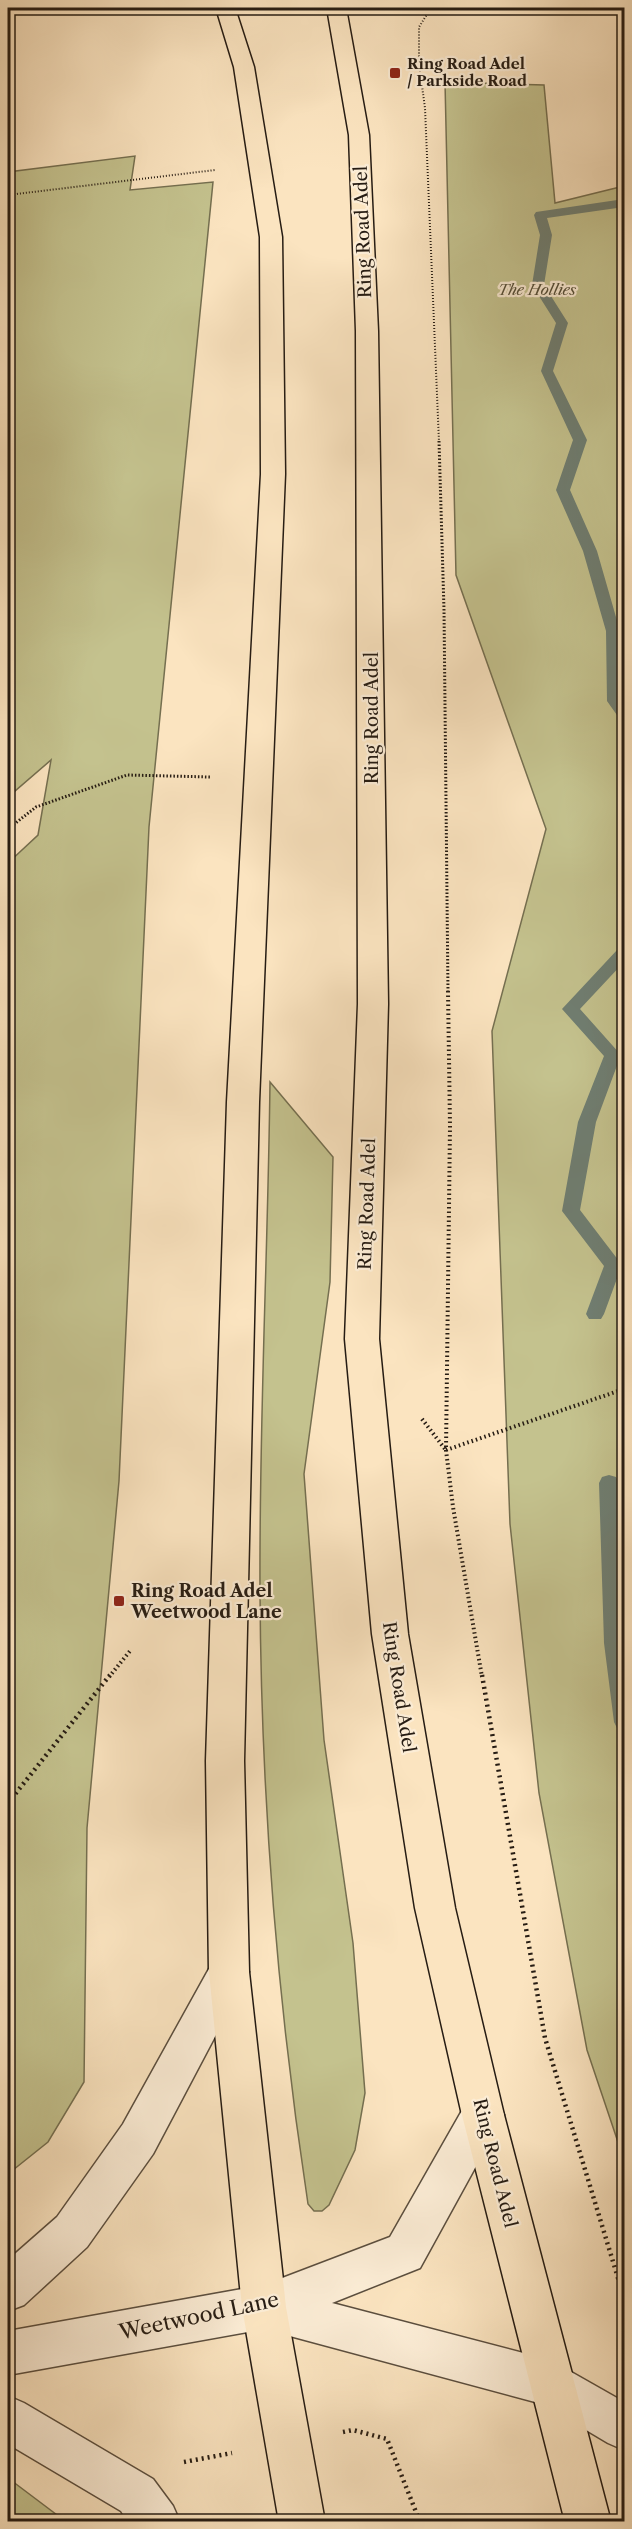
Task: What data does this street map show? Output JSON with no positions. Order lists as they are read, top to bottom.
{
  "streets": {
    "highway": ["Ring Road Adel"],
    "street": ["Weetwood Lane"]
  },
  "crossings": [
    ["Ring Road Adel", "Weetwood Lane"]
  ],
  "parks": ["The Hollies"],
  "places": {
    "transit": ["Ring Road Adel / Parkside Road", "Ring Road Adel Weetwood Lane"]
  }
}
